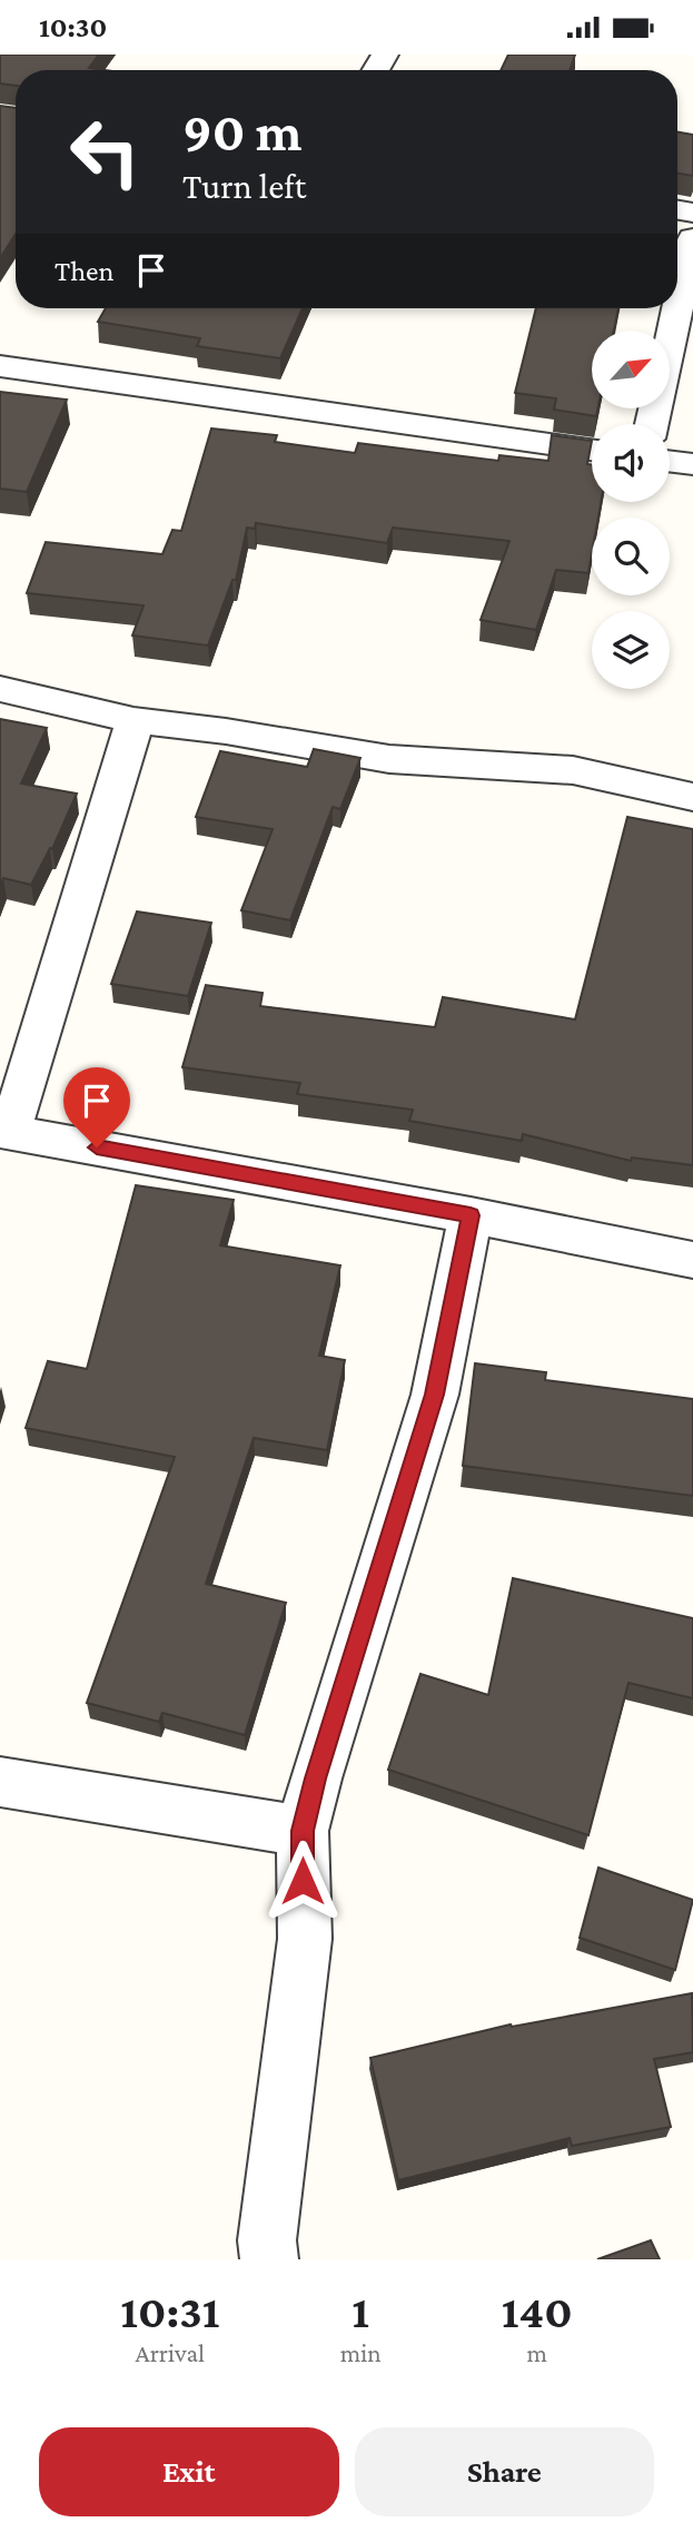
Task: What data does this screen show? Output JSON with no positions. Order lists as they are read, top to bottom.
{
  "north": "top right",
  "page": {
    "status": "10:30",
    "turn": ["90 m", "Turn left"],
    "then": "Then",
    "eta": [
      "10:31",
      "Arrival",
      "1",
      "min",
      "140",
      "m"
    ],
    "buttons": ["Exit", "Share"]
  }
}
